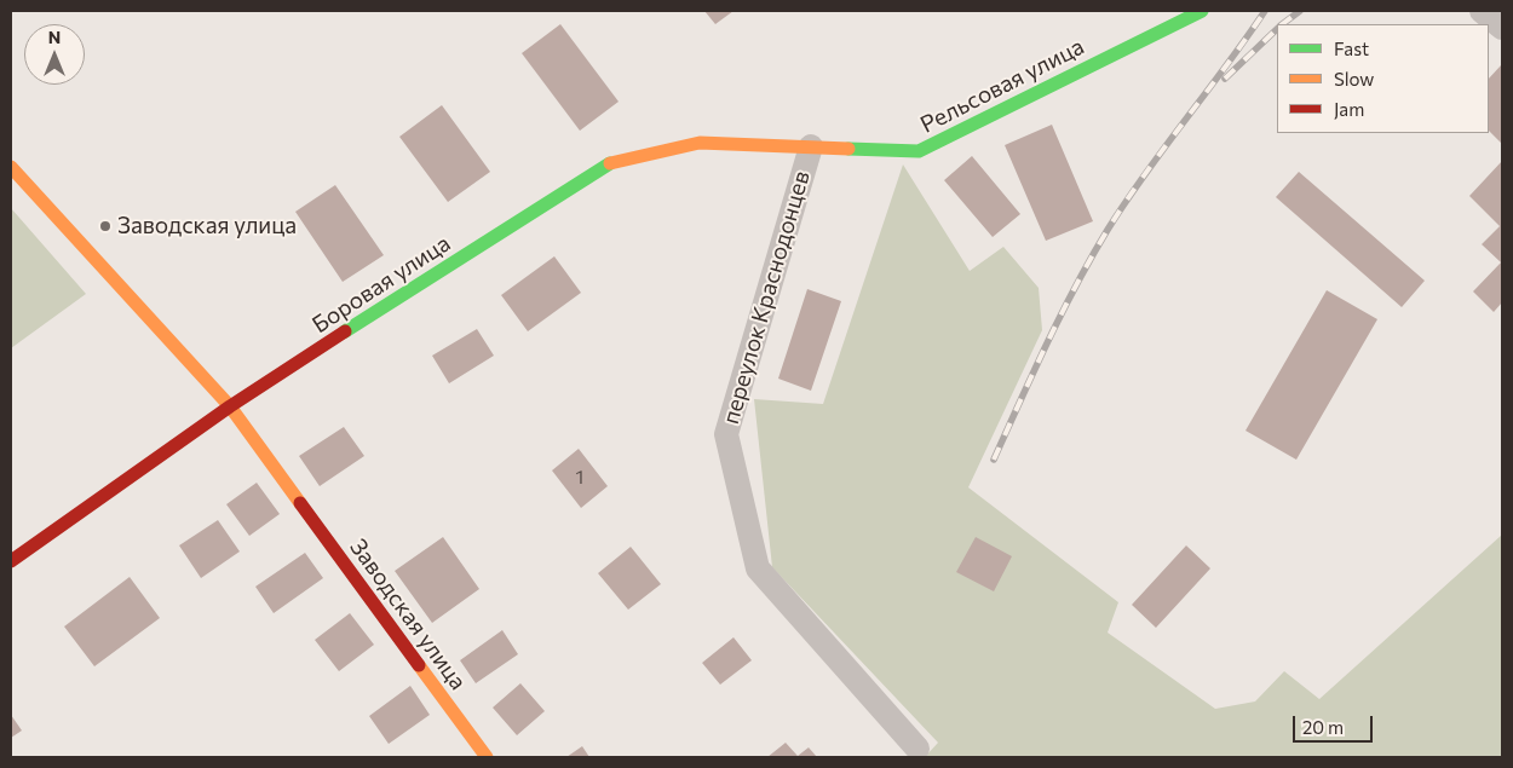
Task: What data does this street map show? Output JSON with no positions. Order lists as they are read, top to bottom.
{
  "streets": {
    "street": [
      "Рельсовая улица",
      "Боровая улица",
      "переулок Краснодонцев",
      "Заводская улица"
    ]
  },
  "crossings": [
    ["Рельсовая улица", "Боровая улица"],
    ["Рельсовая улица", "переулок Краснодонцев"],
    ["Боровая улица", "переулок Краснодонцев"],
    ["Боровая улица", "Заводская улица"]
  ],
  "places": ["Заводская улица"],
  "house_numbers": ["1"],
  "legend": ["Fast", "Slow", "Jam"],
  "scale_bar": "20 m",
  "north": "top"
}
